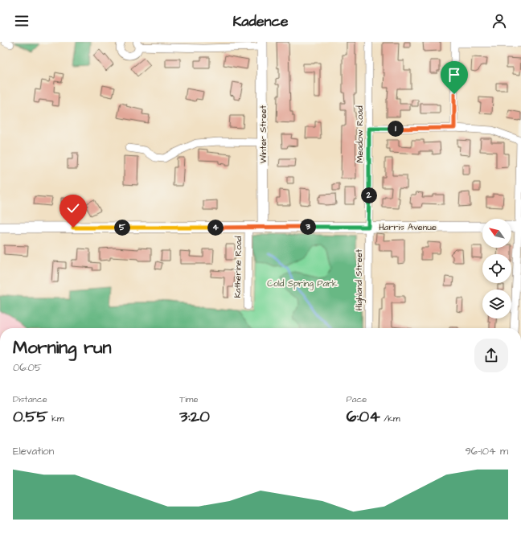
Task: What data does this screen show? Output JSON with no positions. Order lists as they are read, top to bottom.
{
  "streets": {
    "main road": ["Winter Street", "Harris Avenue"],
    "street": ["Meadow Road", "Katherine Road", "Highland Street"]
  },
  "crossings": [
    ["Winter Street", "Harris Avenue"],
    ["Meadow Road", "Harris Avenue"],
    ["Meadow Road", "Highland Street"],
    ["Harris Avenue", "Katherine Road"],
    ["Harris Avenue", "Highland Street"]
  ],
  "parks": ["Cold Spring Park"],
  "north": "top left",
  "page": {
    "header": "Kadence",
    "pins": [
      "1",
      "2",
      "3",
      "4",
      "5"
    ],
    "heading": ["Morning run", "06:05"],
    "stats": [
      ["Distance", "0.55 km"],
      ["Time", "3:20"],
      ["Pace", "6:04 /km"]
    ],
    "chart": ["Elevation", "96–104 m"]
  }
}
